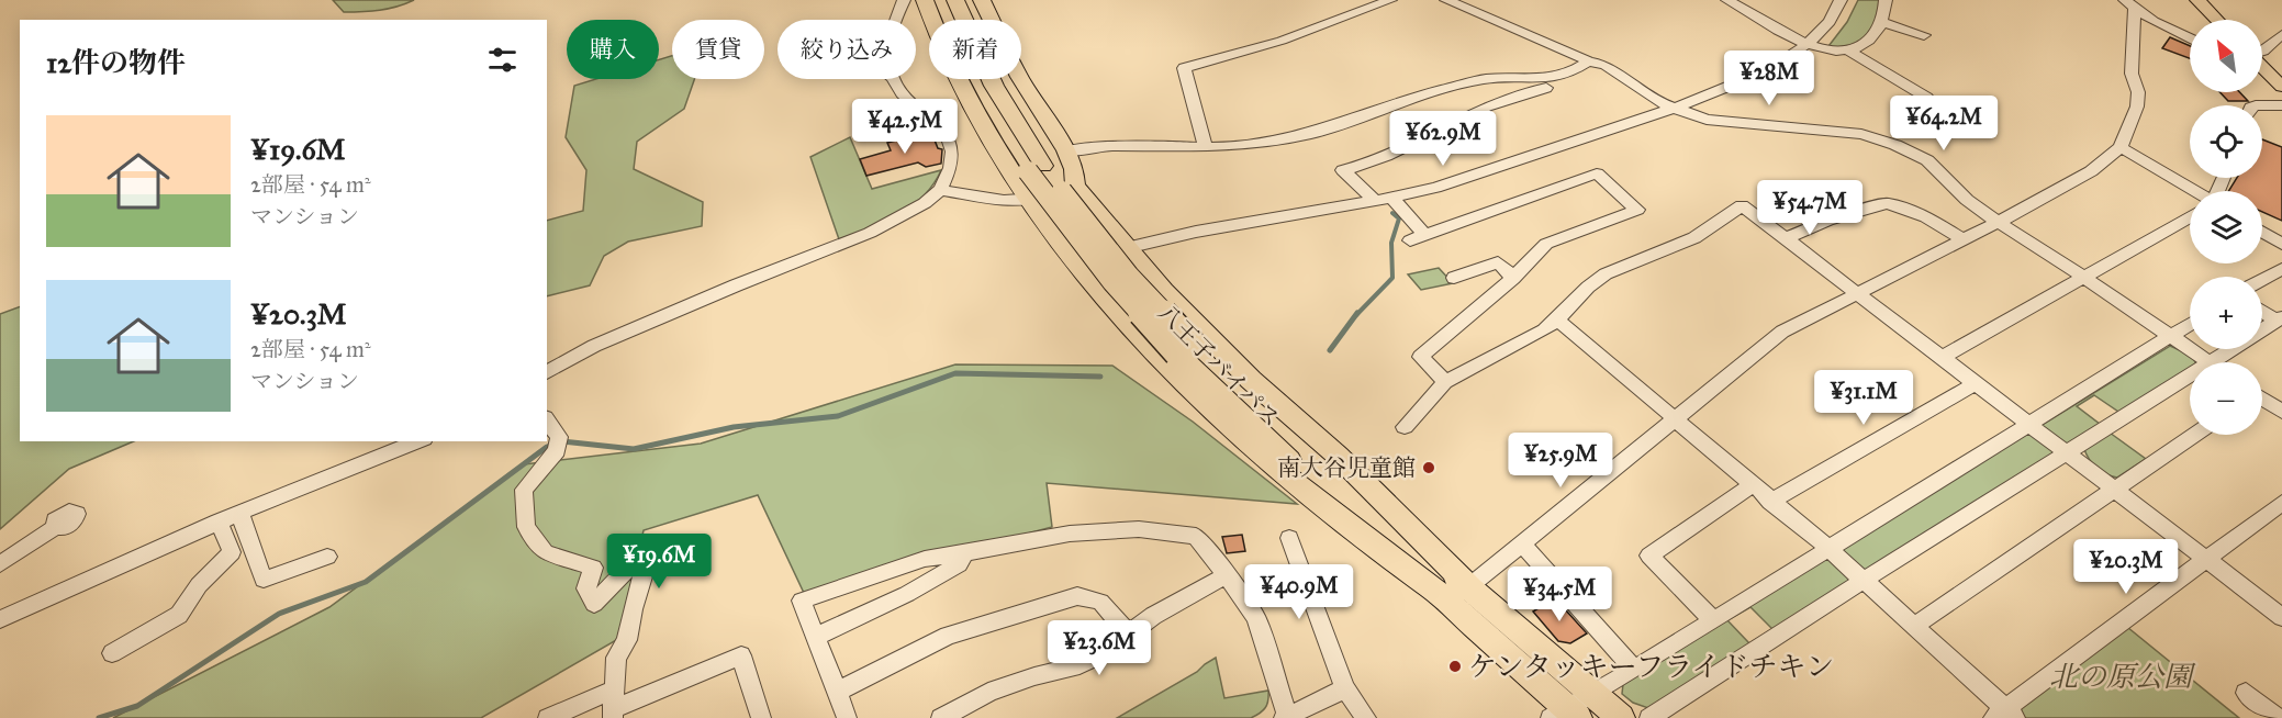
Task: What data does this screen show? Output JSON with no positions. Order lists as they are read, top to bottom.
{
  "streets": {
    "highway": ["八王子バイパス"]
  },
  "parks": ["北の原公園"],
  "places": ["南大谷児童館", "ケンタッキーフライドチキン"],
  "north": "top left",
  "page": {
    "map_buttons": ["+", "−"],
    "chip": [
      "購入",
      "賃貸",
      "絞り込み",
      "新着"
    ],
    "heading": "12件の物件",
    "price": [
      "¥28M",
      "¥64.2M",
      "¥42.5M",
      "¥62.9M",
      "¥54.7M",
      "¥31.1M",
      "¥25.9M",
      "¥19.6M",
      "¥20.3M",
      "¥40.9M",
      "¥34.5M",
      "¥23.6M"
    ],
    "list": [
      {
        "name": "¥19.6M",
        "note": "2部屋 · 54 m² · マンション"
      },
      {
        "name": "¥20.3M",
        "note": "2部屋 · 54 m² · マンション"
      }
    ]
  }
}
